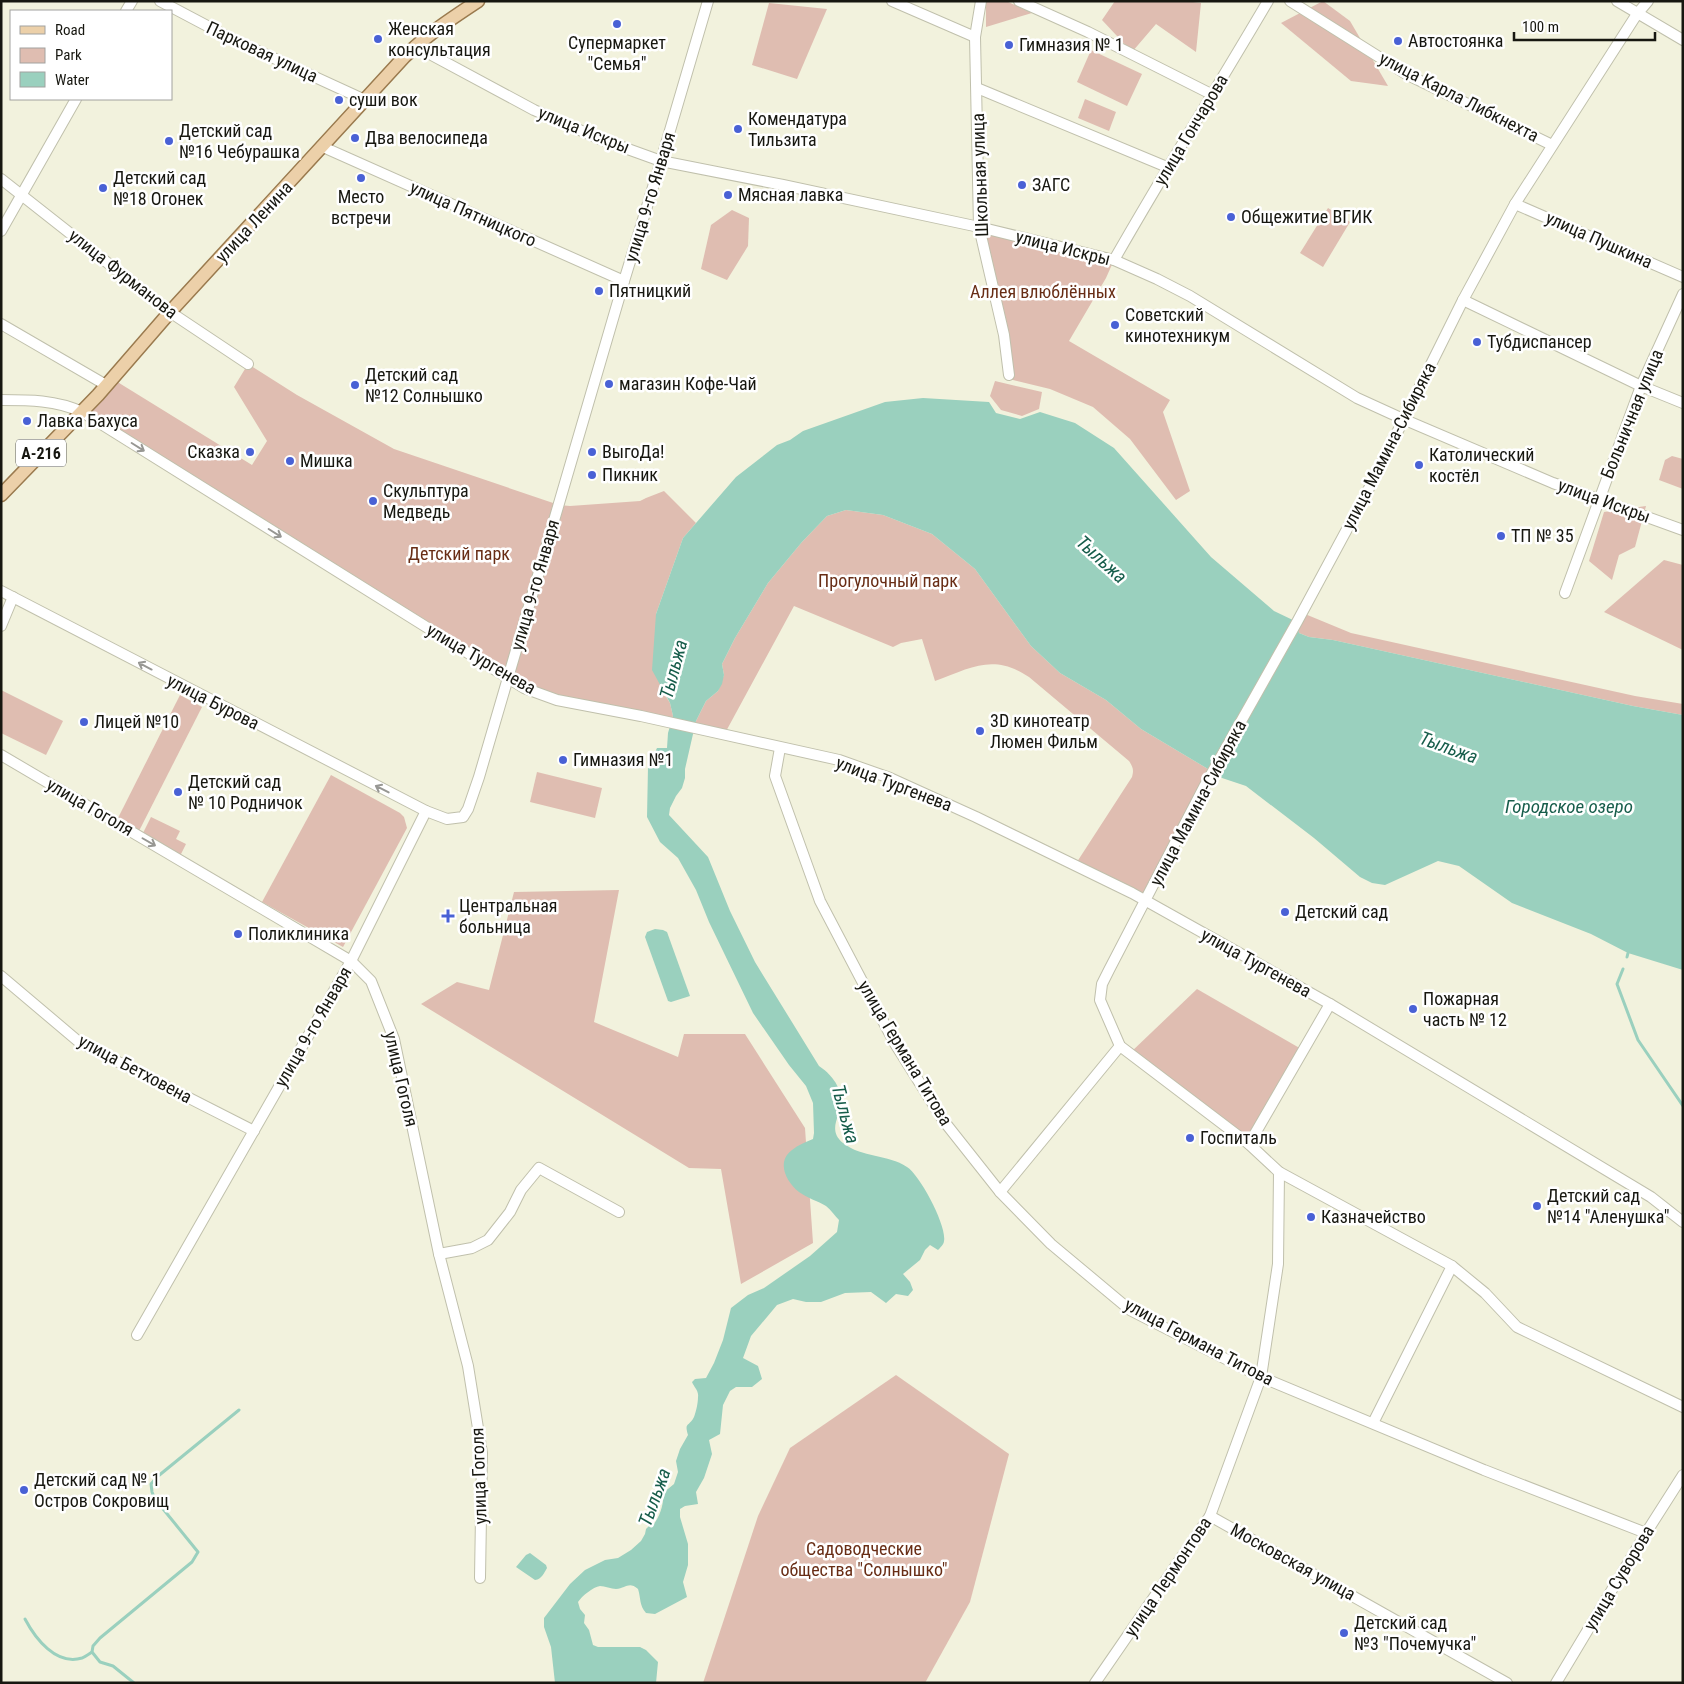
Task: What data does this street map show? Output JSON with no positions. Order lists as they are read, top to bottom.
{
  "streets": {
    "main road": ["улица Ленина", "А-216"],
    "street": [
      "Парковая улица",
      "улица Карла Либкнехта",
      "улица Искры",
      "улица Гончарова",
      "Школьная улица",
      "улица 9-го Января",
      "улица Пятницкого",
      "улица Пушкина",
      "улица Фурманова",
      "Больничная улица",
      "улица Мамина-Сибиряка",
      "улица Тургенева",
      "улица Бурова",
      "улица Гоголя",
      "улица Германа Титова",
      "улица Бетховена",
      "Московская улица",
      "улица Лермонтова",
      "улица Суворова"
    ]
  },
  "crossings": [
    ["Парковая улица", "улица Ленина"],
    ["улица Карла Либкнехта", "улица Мамина-Сибиряка"],
    ["улица Искры", "улица Гончарова"],
    ["улица Искры", "Школьная улица"],
    ["улица Искры", "улица 9-го Января"],
    ["улица Искры", "улица Ленина"],
    ["улица Искры", "Больничная улица"],
    ["улица Искры", "улица Мамина-Сибиряка"],
    ["улица 9-го Января", "улица Пятницкого"],
    ["улица 9-го Января", "улица Тургенева"],
    ["улица 9-го Января", "улица Бурова"],
    ["улица 9-го Января", "улица Гоголя"],
    ["улица 9-го Января", "улица Бетховена"],
    ["улица Пятницкого", "улица Ленина"],
    ["улица Ленина", "улица Фурманова"],
    ["улица Ленина", "А-216"],
    ["улица Ленина", "улица Тургенева"],
    ["улица Пушкина", "улица Мамина-Сибиряка"],
    ["улица Мамина-Сибиряка", "улица Тургенева"],
    ["А-216", "улица Тургенева"],
    ["улица Тургенева", "улица Германа Титова"],
    ["улица Германа Титова", "улица Лермонтова"],
    ["улица Германа Титова", "улица Суворова"],
    ["Московская улица", "улица Лермонтова"]
  ],
  "one_way": ["улица Бурова", "улица Гоголя"],
  "water": ["Тыльжа", "Городское озеро"],
  "parks": [
    "Аллея влюблённых",
    "Детский парк",
    "Прогулочный парк",
    "Садоводческие общества \"Солнышко\""
  ],
  "places": {
    "other": [
      "Супермаркет \"Семья\"",
      "Женская консультация",
      "Автостоянка",
      "Гимназия № 1",
      "суши вок",
      "Комендатура Тильзита",
      "Два велосипеда",
      "Детский сад №16 Чебурашка",
      "Место встречи",
      "ЗАГС",
      "Детский сад №18 Огонек",
      "Мясная лавка",
      "Общежитие ВГИК",
      "Пятницкий",
      "Советский кинотехникум",
      "Тубдиспансер",
      "магазин Кофе-Чай",
      "Детский сад №12 Солнышко",
      "Лавка Бахуса",
      "Сказка",
      "ВыгоДа!",
      "Мишка",
      "Католический костёл",
      "Пикник",
      "Скульптура Медведь",
      "ТП № 35",
      "Лицей №10",
      "3D кинотеатр Люмен Фильм",
      "Гимназия №1",
      "Детский сад № 10 Родничок",
      "Детский сад",
      "Поликлиника",
      "Пожарная часть № 12",
      "Госпиталь",
      "Детский сад №14 \"Аленушка\"",
      "Казначейство",
      "Детский сад № 1 Остров Сокровищ",
      "Детский сад №3 \"Почемучка\""
    ],
    "health": ["Центральная больница"]
  },
  "legend": ["Road", "Park", "Water"],
  "scale_bar": "100 m"
}
